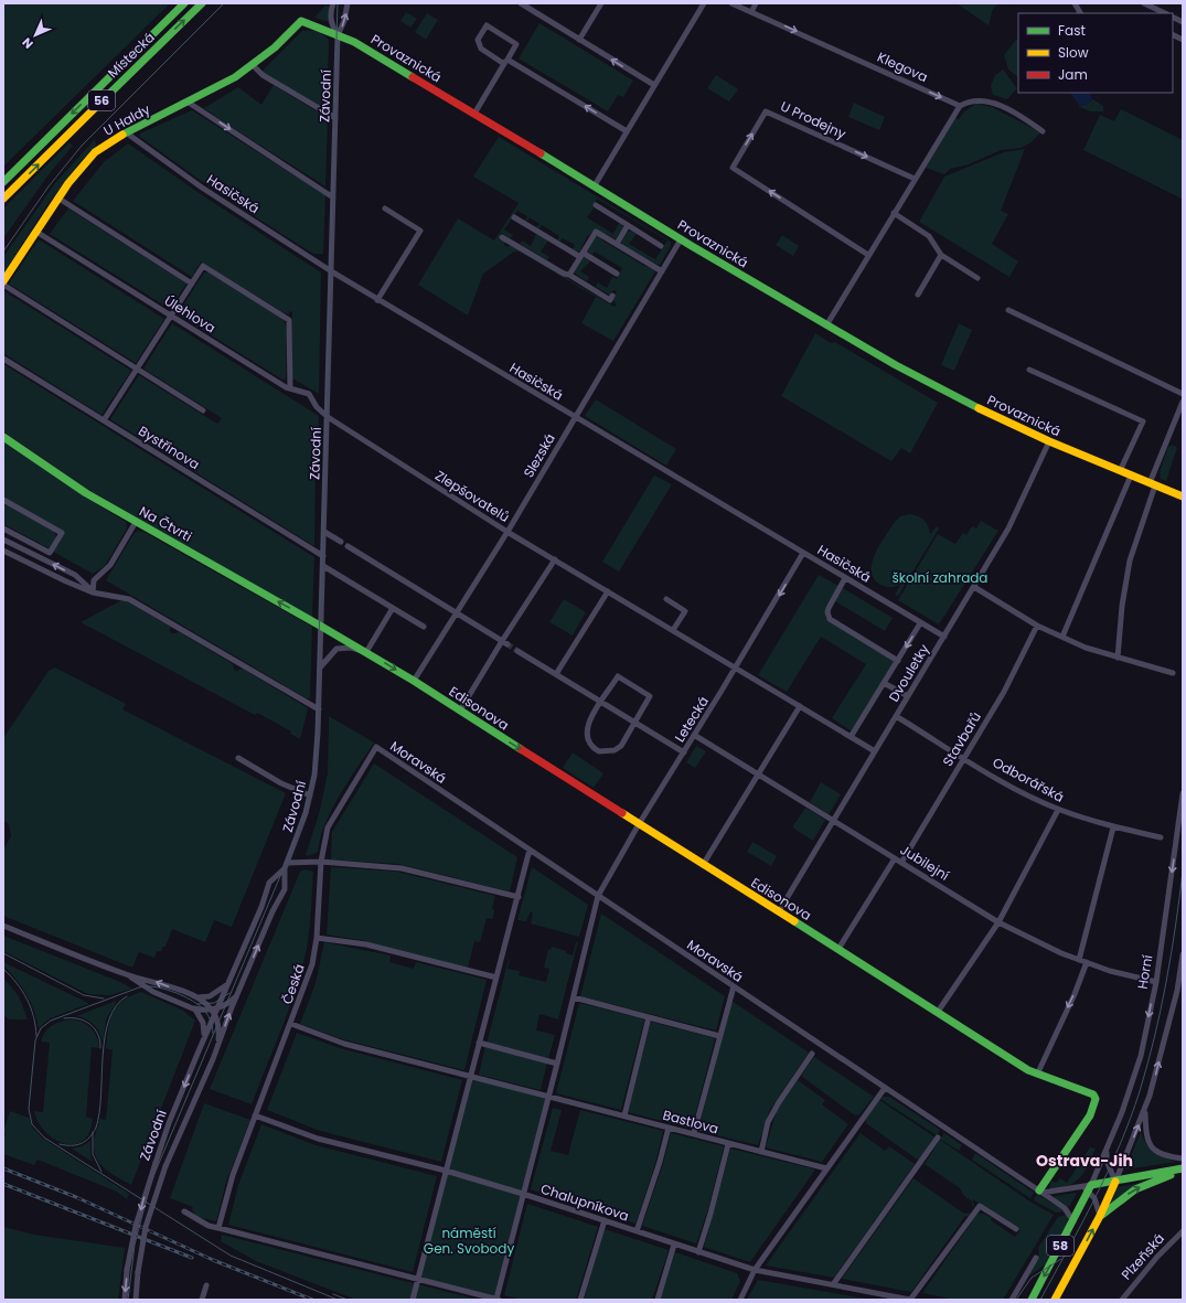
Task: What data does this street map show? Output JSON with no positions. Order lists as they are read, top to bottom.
{
  "streets": {
    "main road": [
      "Místecká",
      "Provaznická",
      "56",
      "U Haldy",
      "Na Čtvrti",
      "Edisonova",
      "58"
    ],
    "street": [
      "Klegova",
      "Závodní",
      "U Prodejny",
      "Hasičská",
      "Úlehlova",
      "Bystřinova",
      "Slezská",
      "Zlepšovatelů",
      "Dvouletky",
      "Letecká",
      "Stavbařů",
      "Moravská",
      "Odborářská",
      "Jubilejní",
      "Horní",
      "Česká",
      "Bastlova",
      "Chalupníkova",
      "Plzeňská"
    ]
  },
  "crossings": [
    ["Provaznická", "Závodní"],
    ["Provaznická", "U Haldy"],
    ["Provaznická", "Slezská"],
    ["Provaznická", "Dvouletky"],
    ["Závodní", "Hasičská"],
    ["Závodní", "Úlehlova"],
    ["Závodní", "Bystřinova"],
    ["Závodní", "Zlepšovatelů"],
    ["Závodní", "Na Čtvrti"],
    ["Závodní", "Edisonova"],
    ["U Haldy", "Hasičská"],
    ["U Haldy", "Úlehlova"],
    ["Hasičská", "Slezská"],
    ["Hasičská", "Dvouletky"],
    ["Hasičská", "Letecká"],
    ["Úlehlova", "Zlepšovatelů"],
    ["Slezská", "Zlepšovatelů"],
    ["Slezská", "Edisonova"],
    ["Zlepšovatelů", "Dvouletky"],
    ["Zlepšovatelů", "Letecká"],
    ["Na Čtvrti", "Edisonova"],
    ["Dvouletky", "Edisonova"],
    ["Dvouletky", "Odborářská"],
    ["Dvouletky", "Jubilejní"],
    ["Edisonova", "Letecká"],
    ["Edisonova", "Moravská"],
    ["Letecká", "Moravská"],
    ["Letecká", "Jubilejní"],
    ["Letecká", "Bastlova"],
    ["Letecká", "Chalupníkova"],
    ["Stavbařů", "Odborářská"],
    ["Stavbařů", "Jubilejní"],
    ["Moravská", "Česká"],
    ["Moravská", "58"],
    ["Jubilejní", "Horní"],
    ["Horní", "58"],
    ["Česká", "Chalupníkova"]
  ],
  "one_way": ["Klegova", "Na Čtvrti"],
  "districts": ["Ostrava-Jih"],
  "parks": ["školní zahrada", "náměstí Gen. Svobody"],
  "legend": ["Fast", "Slow", "Jam"],
  "north": "bottom left"
}
